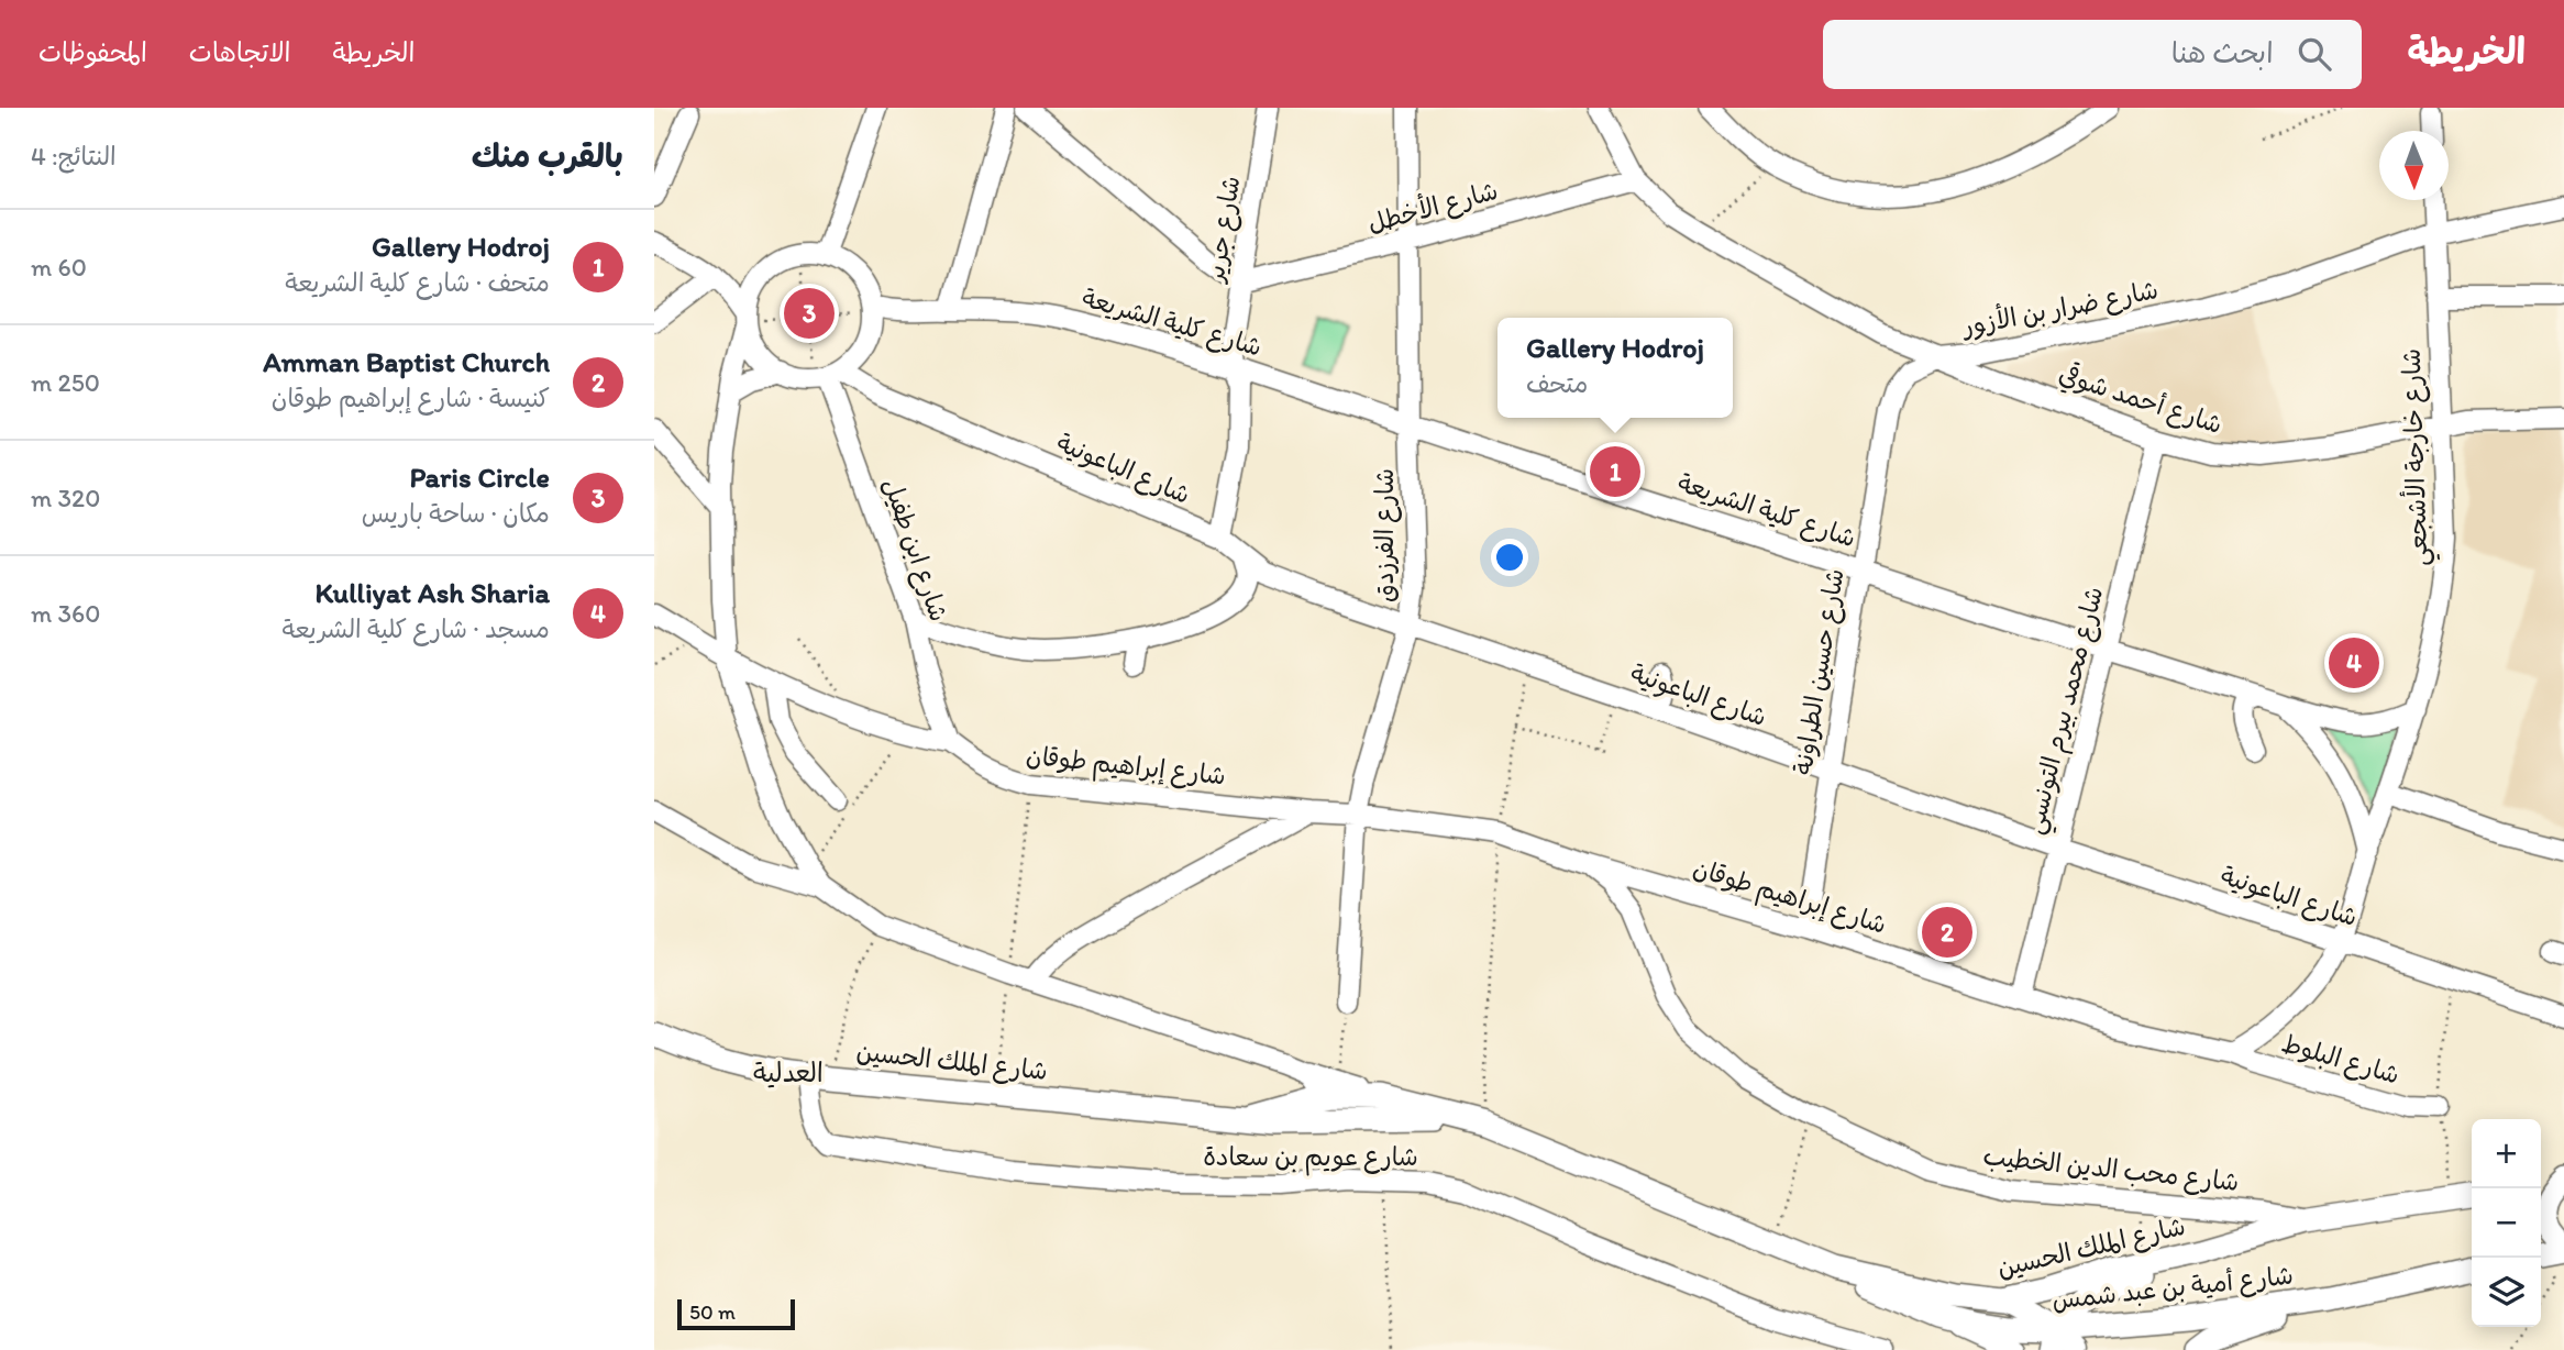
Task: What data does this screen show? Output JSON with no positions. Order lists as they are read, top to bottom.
{
  "streets": {
    "main road": ["شارع الملك الحسين", "شارع أمية بن عبد شمس"],
    "street": [
      "شارع الأخطل",
      "شارع جرير",
      "شارع ضرار بن الأزور",
      "شارع كلية الشريعة",
      "شارع أحمد شوقي",
      "شارع خارجة الأشجعي",
      "شارع الباعونية",
      "شارع الفرزدق",
      "شارع ابن طفيل",
      "شارع حسين الطراونة",
      "شارع محمد بيرم التونسي",
      "شارع إبراهيم طوقان",
      "شارع البلوط",
      "شارع عويم بن سعادة",
      "شارع محب الدين الخطيب"
    ]
  },
  "crossings": [
    ["شارع الأخطل", "شارع جرير"],
    ["شارع الأخطل", "شارع ضرار بن الأزور"],
    ["شارع الأخطل", "شارع الفرزدق"],
    ["شارع جرير", "شارع كلية الشريعة"],
    ["شارع جرير", "شارع الباعونية"],
    ["شارع ضرار بن الأزور", "شارع أحمد شوقي"],
    ["شارع ضرار بن الأزور", "شارع خارجة الأشجعي"],
    ["شارع ضرار بن الأزور", "شارع حسين الطراونة"],
    ["شارع كلية الشريعة", "شارع خارجة الأشجعي"],
    ["شارع كلية الشريعة", "شارع الفرزدق"],
    ["شارع كلية الشريعة", "شارع حسين الطراونة"],
    ["شارع كلية الشريعة", "شارع محمد بيرم التونسي"],
    ["شارع أحمد شوقي", "شارع خارجة الأشجعي"],
    ["شارع أحمد شوقي", "شارع حسين الطراونة"],
    ["شارع أحمد شوقي", "شارع محمد بيرم التونسي"],
    ["شارع خارجة الأشجعي", "شارع الباعونية"],
    ["شارع الباعونية", "شارع الفرزدق"],
    ["شارع الباعونية", "شارع ابن طفيل"],
    ["شارع الباعونية", "شارع حسين الطراونة"],
    ["شارع الباعونية", "شارع محمد بيرم التونسي"],
    ["شارع الفرزدق", "شارع إبراهيم طوقان"],
    ["شارع ابن طفيل", "شارع إبراهيم طوقان"],
    ["شارع حسين الطراونة", "شارع إبراهيم طوقان"],
    ["شارع محمد بيرم التونسي", "شارع إبراهيم طوقان"],
    ["شارع إبراهيم طوقان", "شارع البلوط"],
    ["شارع إبراهيم طوقان", "شارع محب الدين الخطيب"],
    ["شارع الملك الحسين", "شارع عويم بن سعادة"],
    ["شارع الملك الحسين", "شارع محب الدين الخطيب"],
    ["شارع الملك الحسين", "شارع أمية بن عبد شمس"]
  ],
  "districts": ["العدلية"],
  "scale_bar": "50 m",
  "north": "bottom",
  "page": {
    "header": "الخريطة",
    "search": "ابحث هنا",
    "nav": ["الخريطة", "الاتجاهات", "المحفوظات"],
    "heading": ["بالقرب منك", "النتائج: 4"],
    "list": [
      {
        "mark": "1",
        "name": "Gallery Hodroj",
        "note": "متحف · شارع كلية الشريعة",
        "value": "60 m"
      },
      {
        "mark": "2",
        "name": "Amman Baptist Church",
        "note": "كنيسة · شارع إبراهيم طوقان",
        "value": "250 m"
      },
      {
        "mark": "3",
        "name": "Paris Circle",
        "note": "مكان · ساحة باريس",
        "value": "320 m"
      },
      {
        "mark": "4",
        "name": "Kulliyat Ash Sharia",
        "note": "مسجد · شارع كلية الشريعة",
        "value": "360 m"
      }
    ],
    "pins": [
      "3",
      "1",
      "4",
      "2"
    ],
    "popup": ["Gallery Hodroj", "متحف"],
    "map_buttons": ["+", "−"],
    "scale": "50 m"
  }
}
